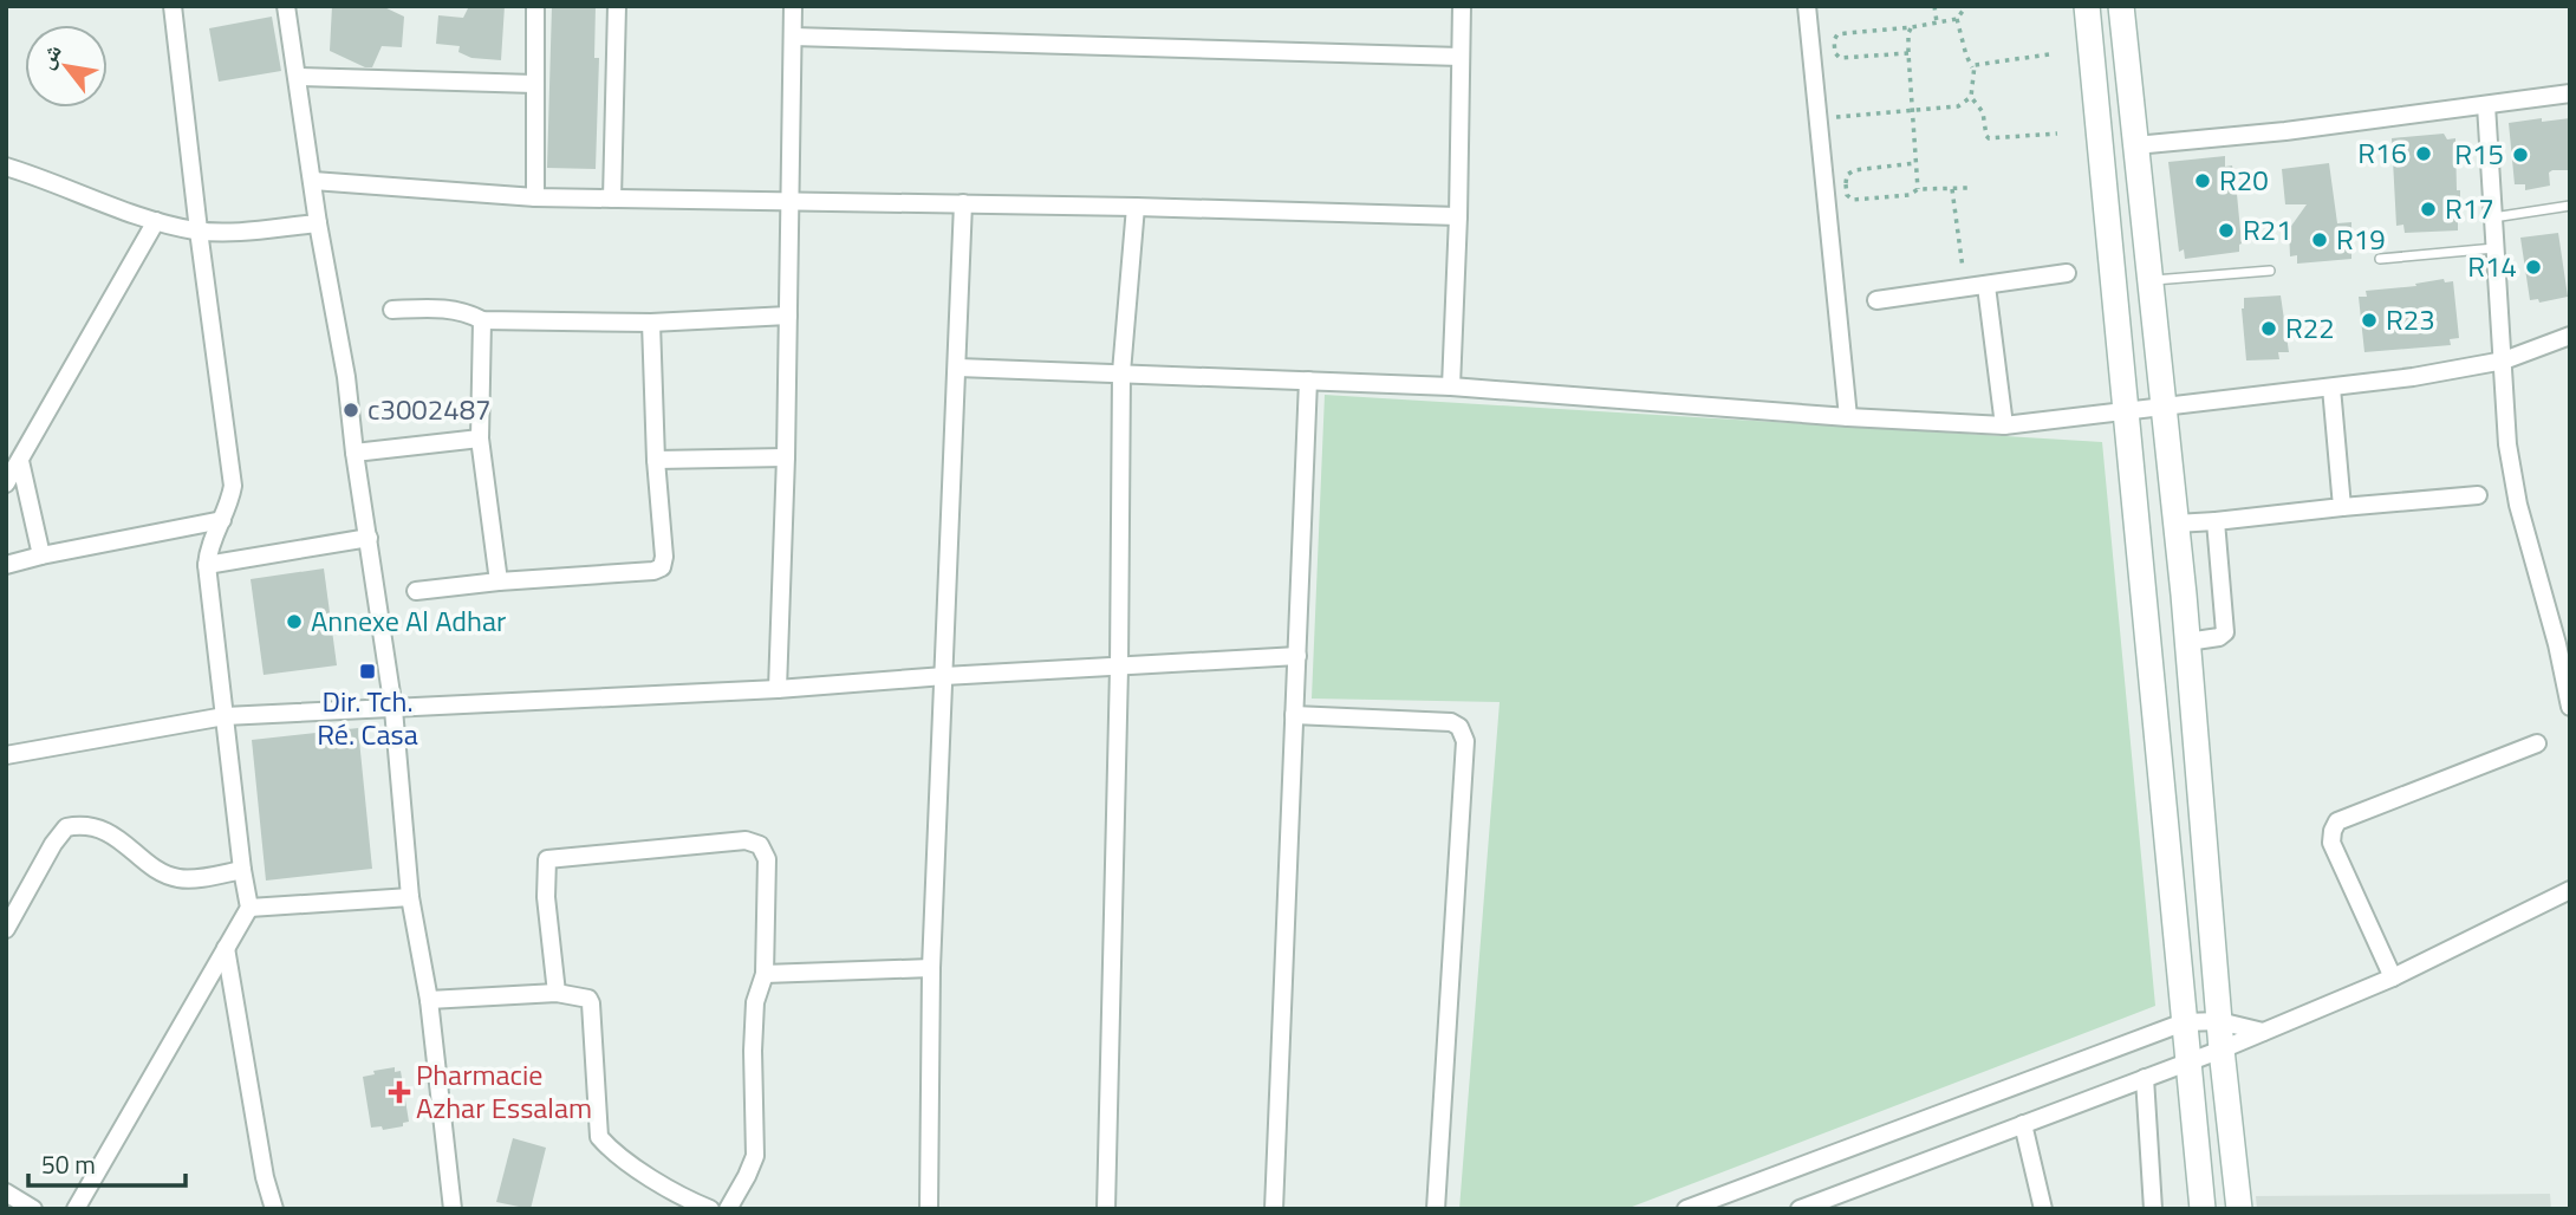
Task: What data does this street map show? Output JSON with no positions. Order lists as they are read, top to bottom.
{
  "places": {
    "other": [
      "R16",
      "R15",
      "R20",
      "R17",
      "R21",
      "R19",
      "R14",
      "R23",
      "R22",
      "c3002487",
      "Annexe Al Adhar"
    ],
    "transit": ["Dir. Tch. Ré. Casa"],
    "health": ["Pharmacie Azhar Essalam"]
  },
  "scale_bar": "50 m",
  "north": "top left"
}
